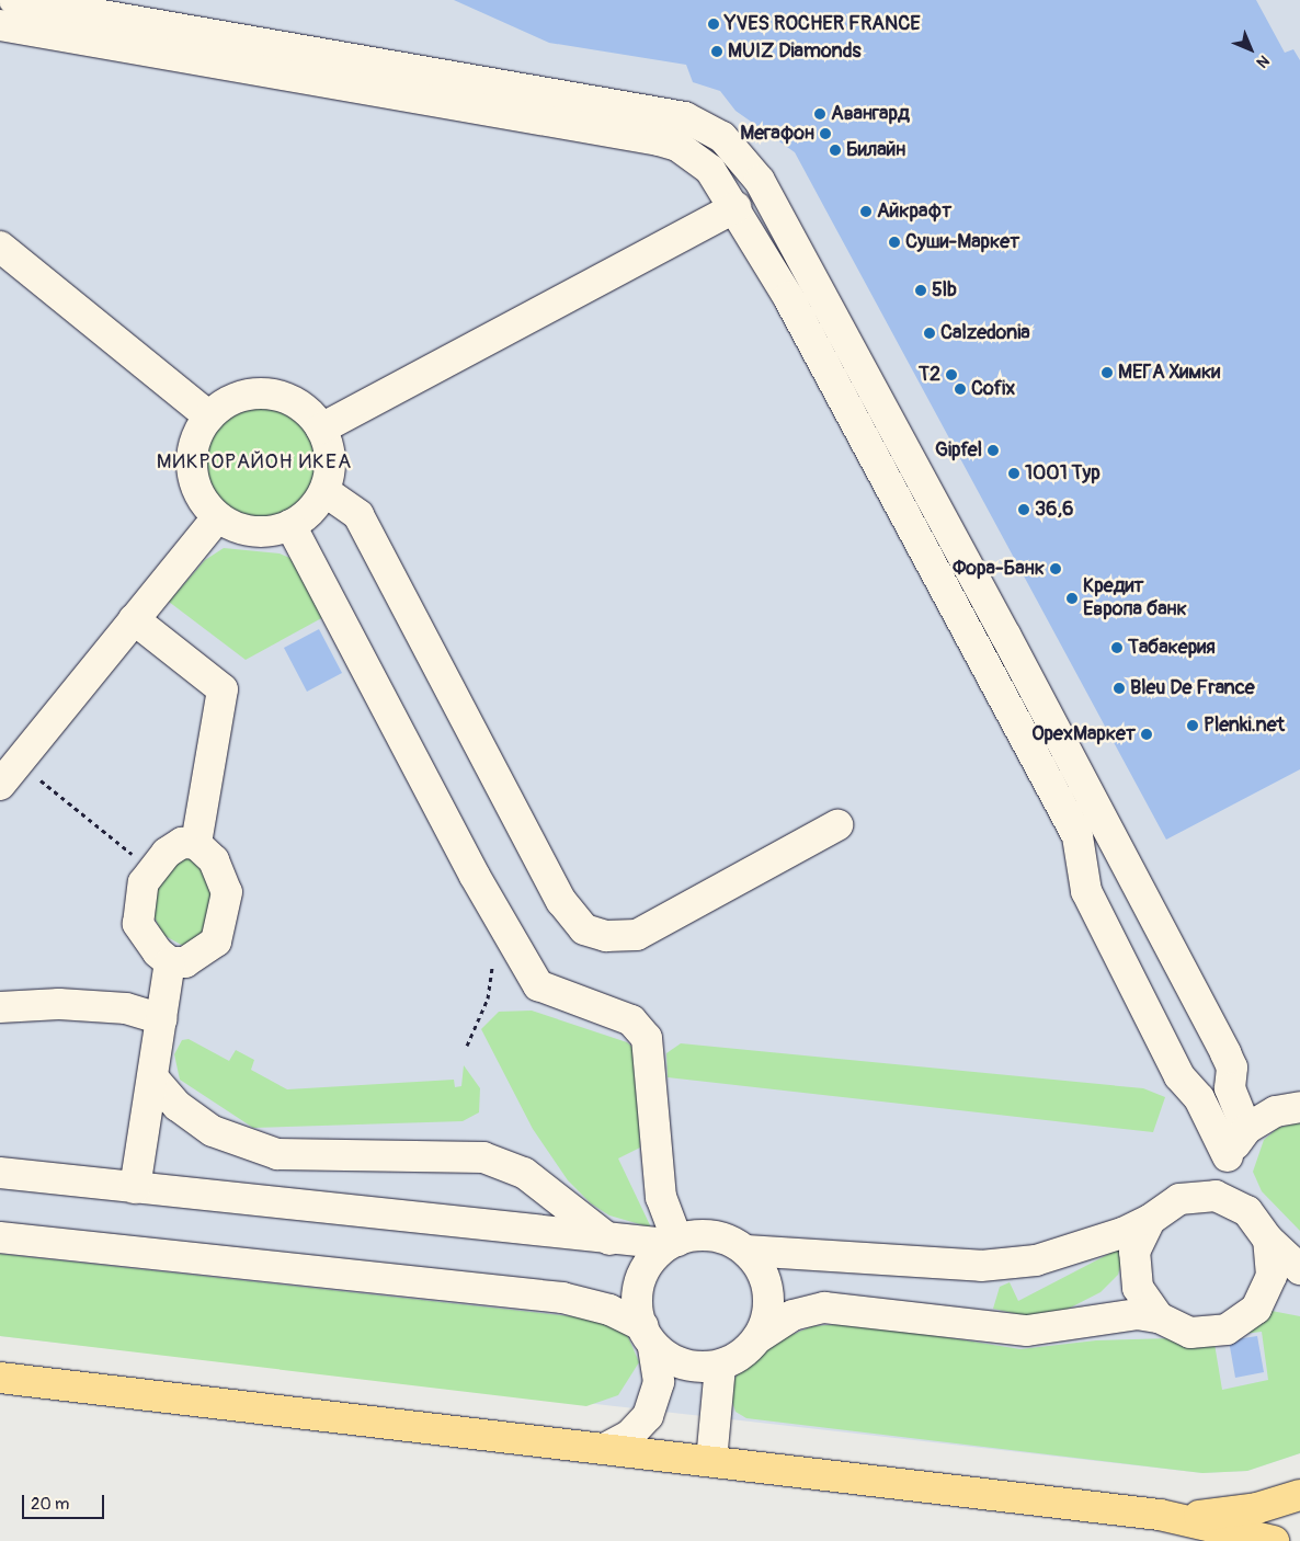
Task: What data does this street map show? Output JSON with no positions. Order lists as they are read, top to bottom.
{
  "districts": ["МИКРОРАЙОН ИКЕА"],
  "places": [
    "YVES ROCHER FRANCE",
    "MUIZ Diamonds",
    "Авангард",
    "Мегафон",
    "Билайн",
    "Айкрафт",
    "Суши-Маркет",
    "5lb",
    "Calzedonia",
    "МЕГА Химки",
    "T2",
    "Cofix",
    "Gipfel",
    "1001 Тур",
    "36,6",
    "Фора-Банк",
    "Кредит Европа банк",
    "Табакерия",
    "Bleu De France",
    "Plenki.net",
    "ОрехМаркет"
  ],
  "scale_bar": "20 m",
  "north": "bottom right"
}
